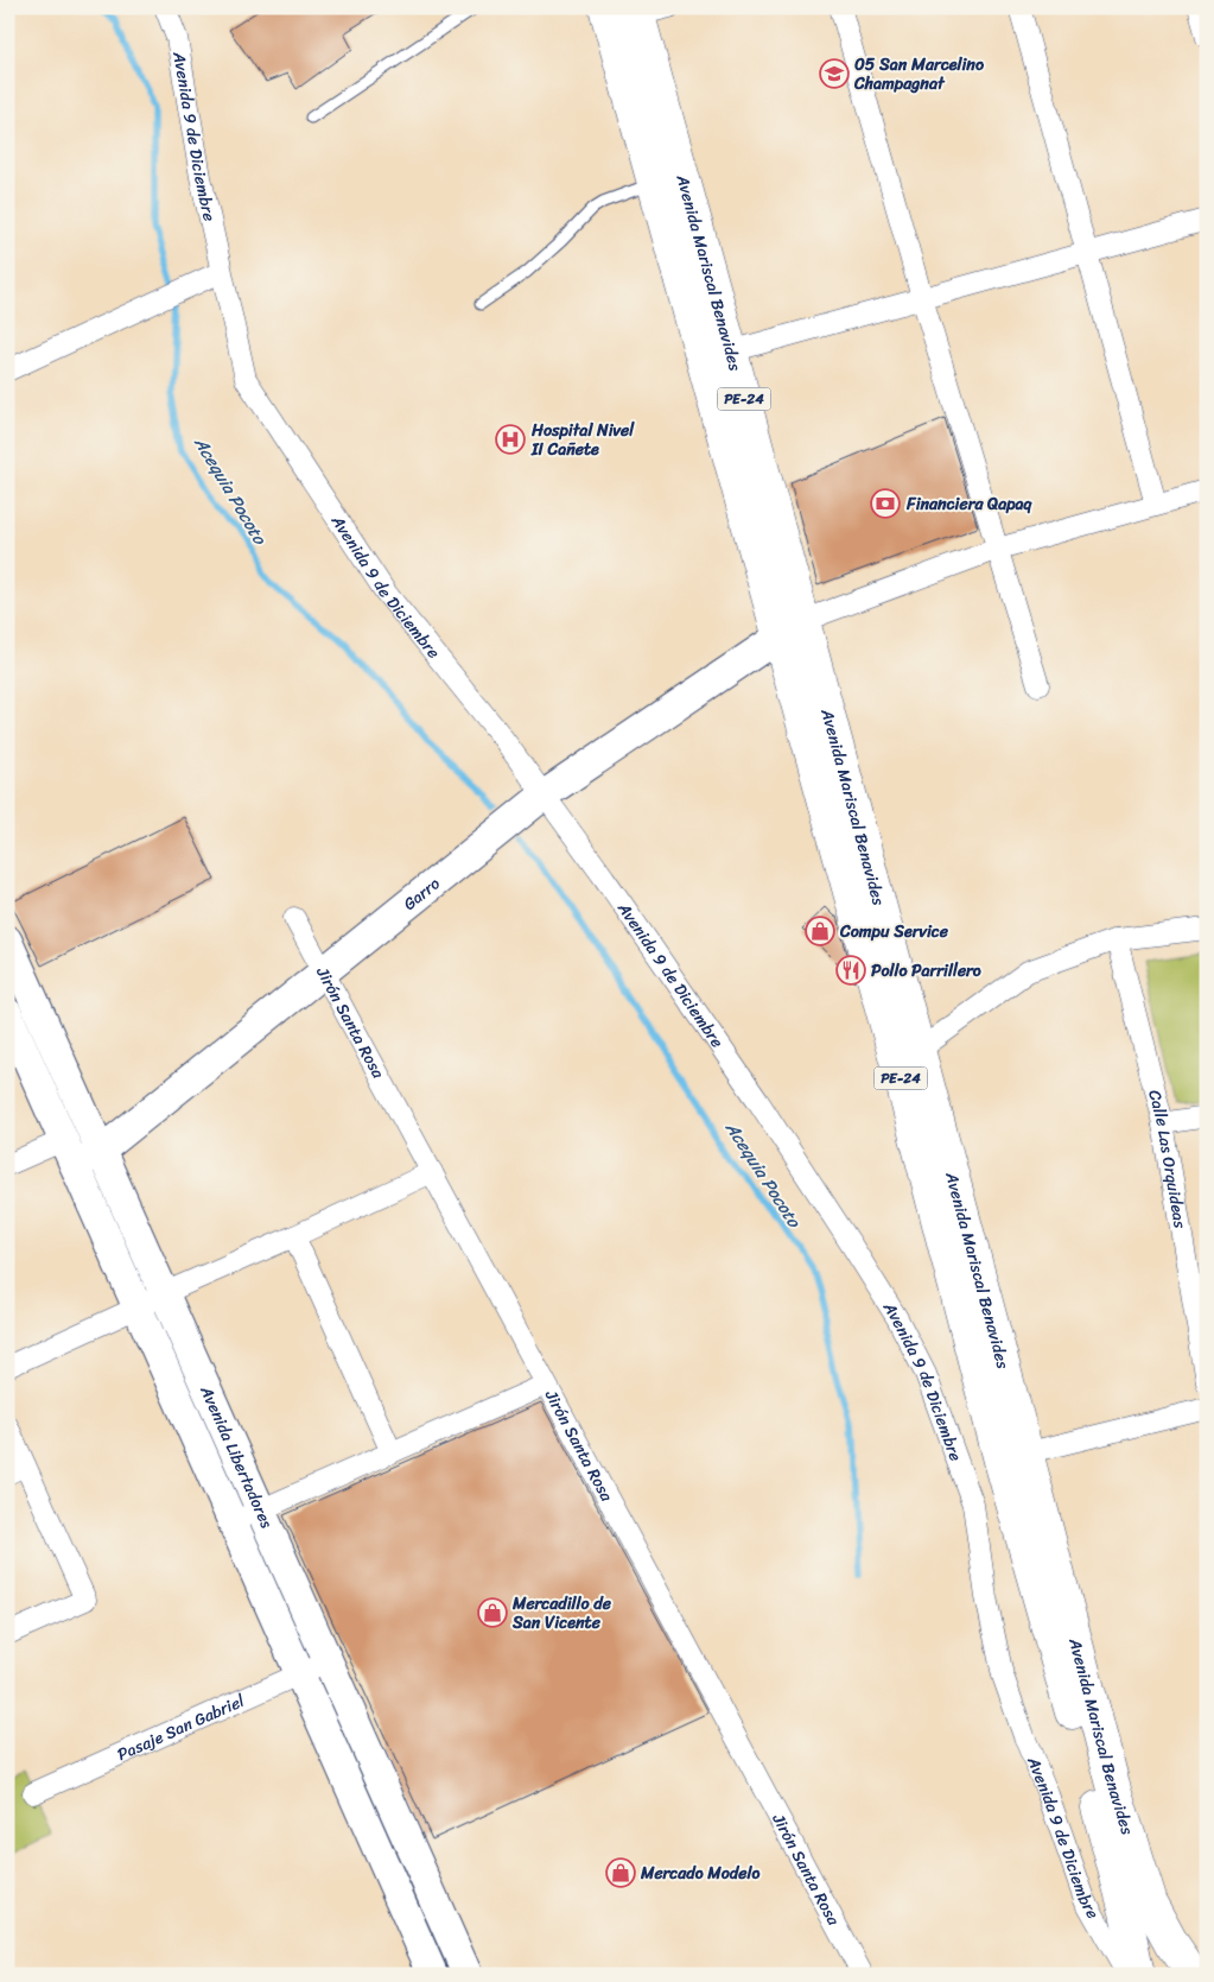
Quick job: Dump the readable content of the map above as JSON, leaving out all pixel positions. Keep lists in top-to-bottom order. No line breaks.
{"streets":{"highway":["Avenida Mariscal Benavides","PE-24"],"street":["Avenida 9 de Diciembre","Garro","Jirón Santa Rosa","Calle Las Orquideas","Avenida Libertadores","Pasaje San Gabriel"]},"crossings":[["Avenida 9 de Diciembre","Garro"],["Avenida Mariscal Benavides","Garro"],["Garro","Jirón Santa Rosa"],["Garro","Avenida Libertadores"],["Avenida Libertadores","Pasaje San Gabriel"]],"water":["Acequia Pocoto"],"places":{"school or university":["05 San Marcelino Champagnat"],"hospital":["Hospital Nivel II Cañete"],"bank":["Financiera Qapaq"],"shop":["Compu Service","Mercadillo de San Vicente","Mercado Modelo"],"restaurant":["Pollo Parrillero"]}}
